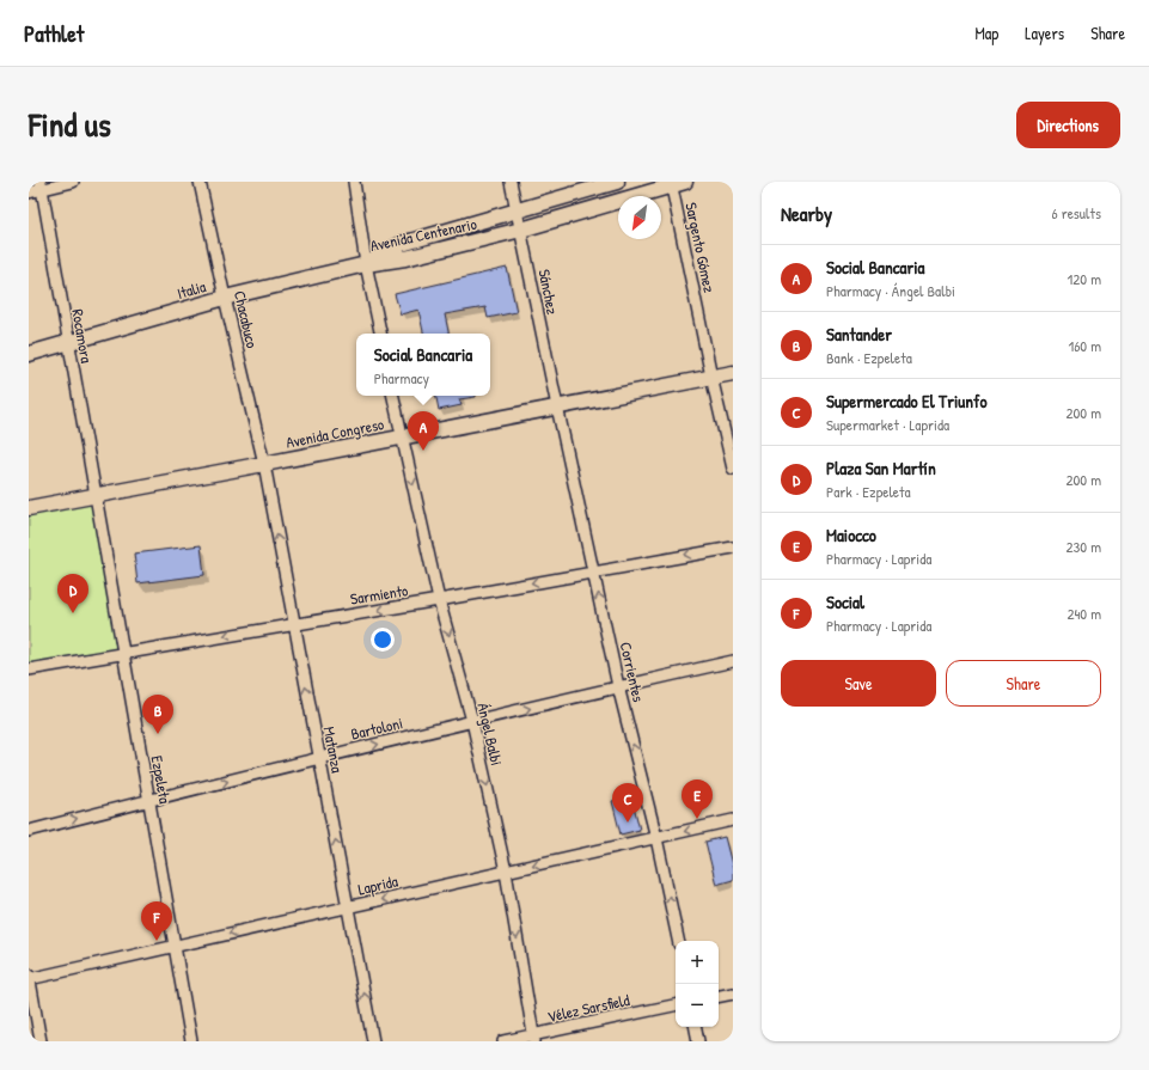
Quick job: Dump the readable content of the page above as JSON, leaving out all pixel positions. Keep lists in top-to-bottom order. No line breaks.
{"streets":{"street":["Avenida Centenario","Sargento Gómez","Italia","Sánchez","Chacabuco","Rocamora","Avenida Congreso","Sarmiento","Corrientes","Bartoloni","Ángel Balbi","Matanza","Ezpeleta","Laprida","Vélez Sarsfield"]},"crossings":[["Avenida Centenario","Sargento Gómez"],["Avenida Centenario","Italia"],["Avenida Centenario","Sánchez"],["Sargento Gómez","Avenida Congreso"],["Italia","Chacabuco"],["Italia","Rocamora"],["Sánchez","Avenida Congreso"],["Sánchez","Corrientes"],["Chacabuco","Avenida Congreso"],["Chacabuco","Matanza"],["Rocamora","Avenida Congreso"],["Rocamora","Ezpeleta"],["Avenida Congreso","Corrientes"],["Avenida Congreso","Ángel Balbi"],["Avenida Congreso","Matanza"],["Avenida Congreso","Ezpeleta"],["Sarmiento","Corrientes"],["Sarmiento","Ángel Balbi"],["Sarmiento","Matanza"],["Sarmiento","Ezpeleta"],["Corrientes","Bartoloni"],["Corrientes","Laprida"],["Bartoloni","Ángel Balbi"],["Bartoloni","Matanza"],["Bartoloni","Ezpeleta"],["Ángel Balbi","Laprida"],["Ángel Balbi","Vélez Sarsfield"],["Matanza","Laprida"],["Ezpeleta","Laprida"]],"one_way":["Sarmiento","Corrientes","Bartoloni","Ángel Balbi","Matanza","Laprida"],"north":"bottom left","page":{"header":"Pathlet","nav":["Map","Layers","Share"],"title":"Find us","buttons":["Directions",["Save","Share"]],"heading":["Nearby","6 results"],"list":[{"mark":"A","name":"Social Bancaria","note":"Pharmacy · Ángel Balbi","value":"120 m"},{"mark":"B","name":"Santander","note":"Bank · Ezpeleta","value":"160 m"},{"mark":"C","name":"Supermercado El Triunfo","note":"Supermarket · Laprida","value":"200 m"},{"mark":"D","name":"Plaza San Martín","note":"Park · Ezpeleta","value":"200 m"},{"mark":"E","name":"Maiocco","note":"Pharmacy · Laprida","value":"230 m"},{"mark":"F","name":"Social","note":"Pharmacy · Laprida","value":"240 m"}],"popup":["Social Bancaria","Pharmacy"],"pins":["A","D","B","E","C","F"],"map_buttons":["+","−"]}}
